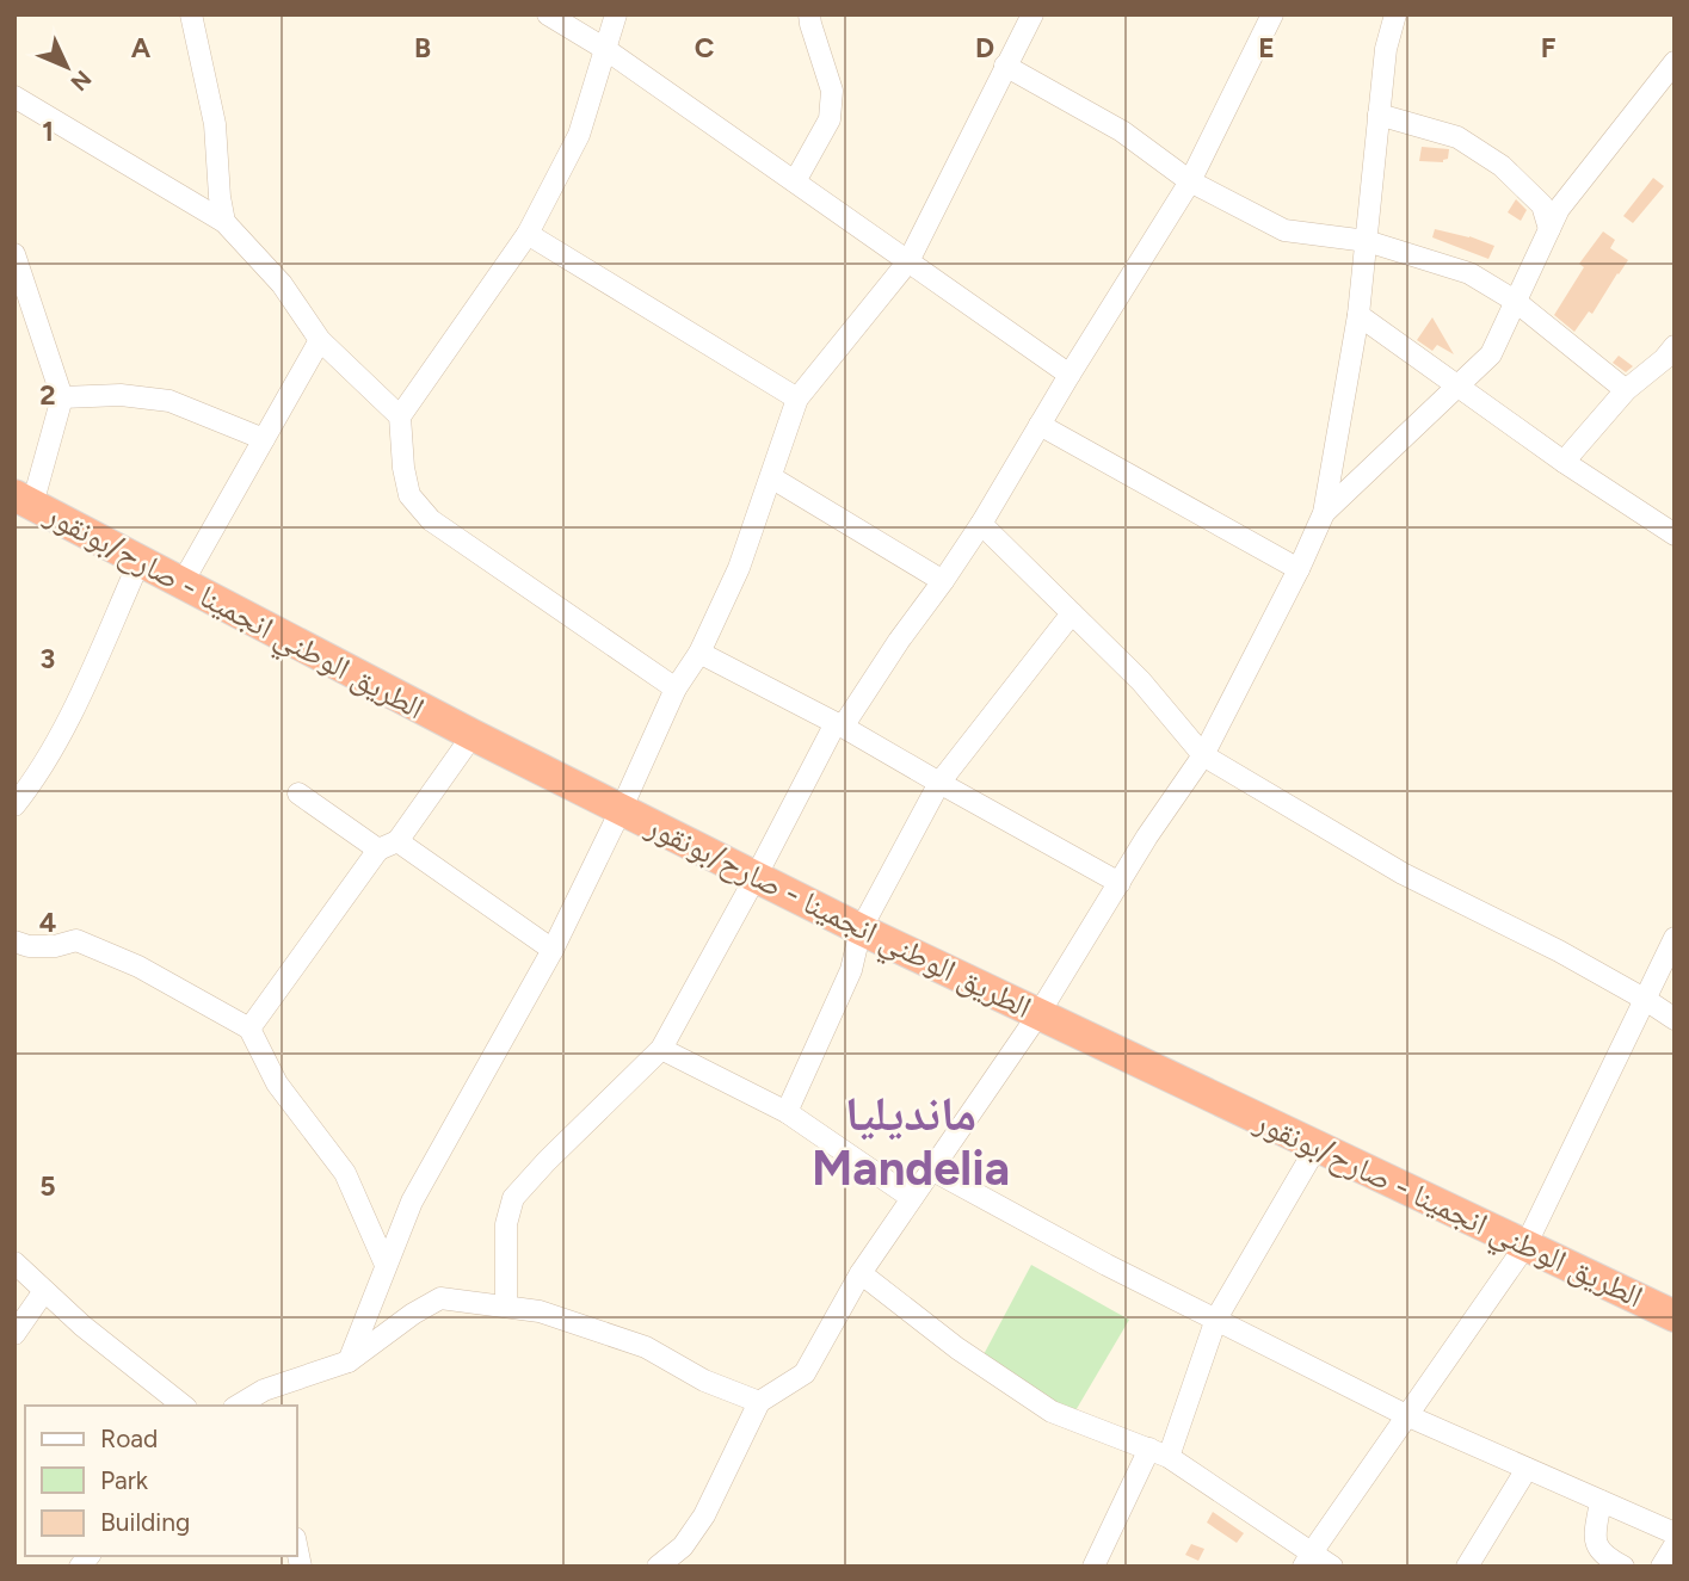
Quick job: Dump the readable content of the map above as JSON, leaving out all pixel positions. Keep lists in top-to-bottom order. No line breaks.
{"streets":{"highway":["الطريق الوطني انجمينا - صارح/بونقور"]},"districts":["مانديليا Mandelia"],"legend":["Road","Park","Building"],"north":"bottom right","grid":{"columns":["A","B","C","D","E","F"],"rows":["1","2","3","4","5"]}}
